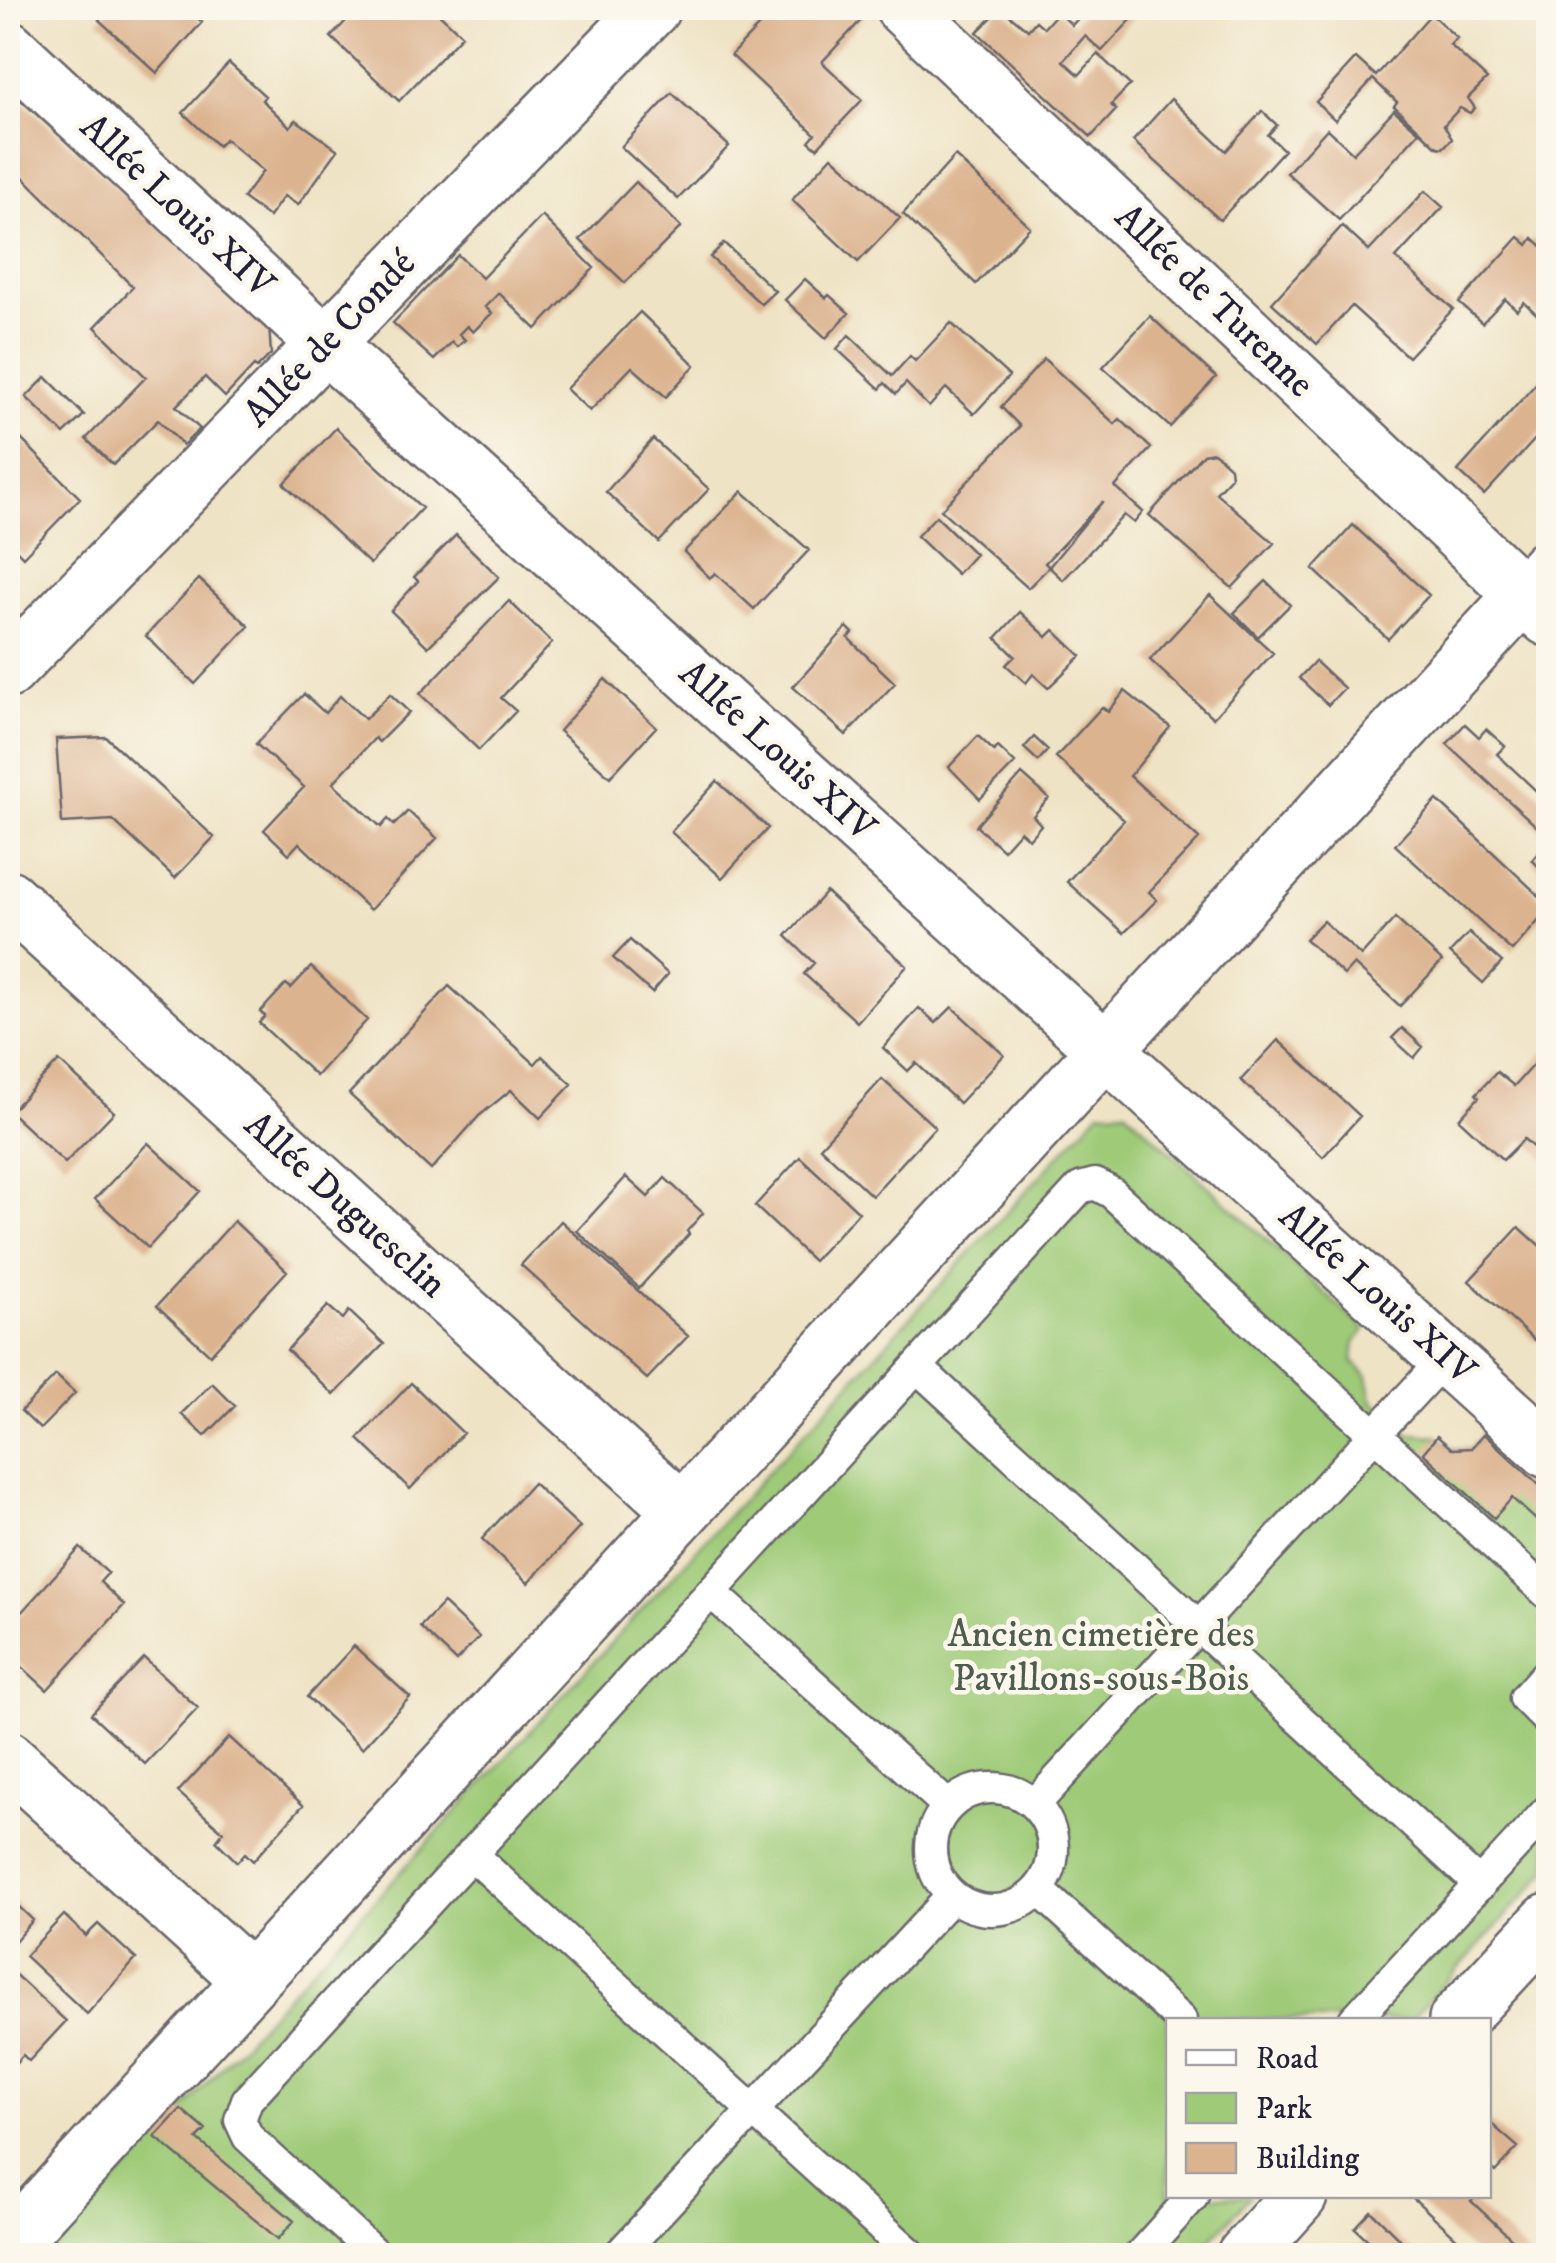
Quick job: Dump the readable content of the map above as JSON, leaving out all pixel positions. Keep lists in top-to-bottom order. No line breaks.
{"streets":{"street":["Allée Louis XIV","Allée de Turenne","Allée de Condé","Allée Duguesclin"]},"crossings":[["Allée Louis XIV","Allée de Condé"]],"parks":["Ancien cimetière des Pavillons-sous-Bois"],"legend":["Road","Park","Building"]}
